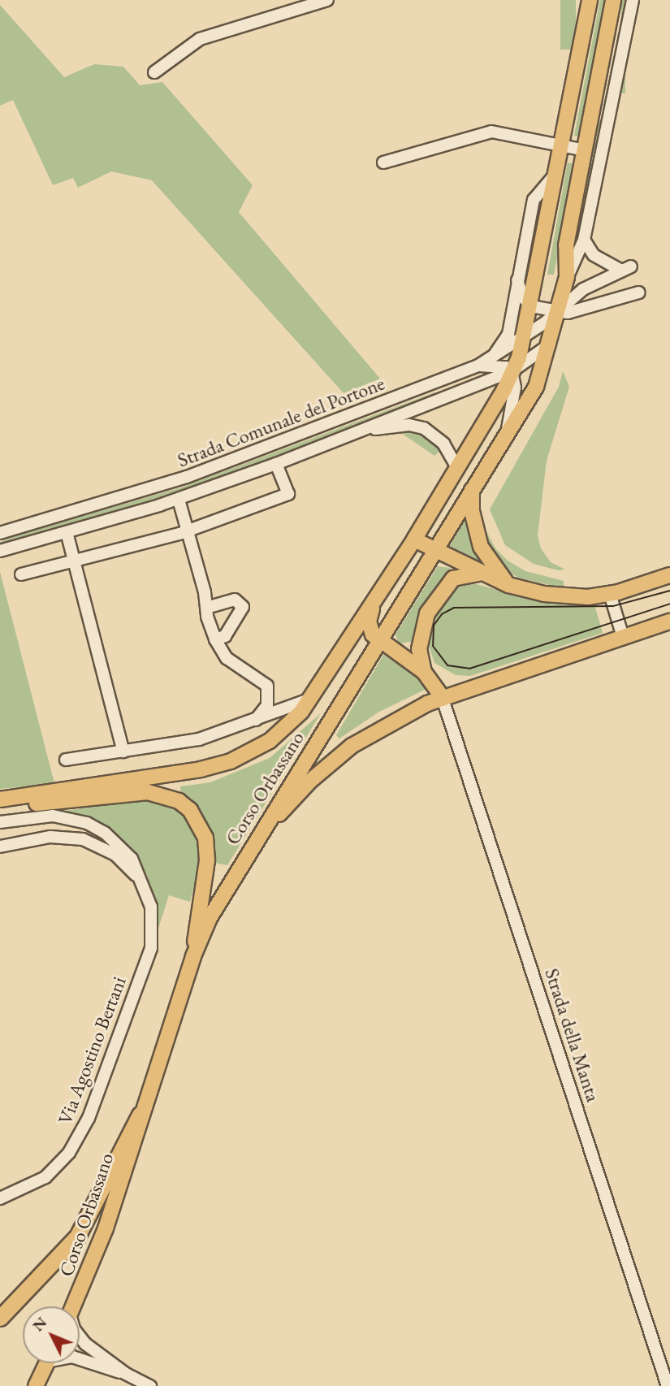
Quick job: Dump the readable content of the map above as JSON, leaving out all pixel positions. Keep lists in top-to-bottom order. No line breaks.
{"streets":{"main road":["Corso Orbassano"],"street":["Strada Comunale del Portone","Strada della Manta","Via Agostino Bertani"]},"crossings":[["Strada Comunale del Portone","Corso Orbassano"]],"north":"top left"}
